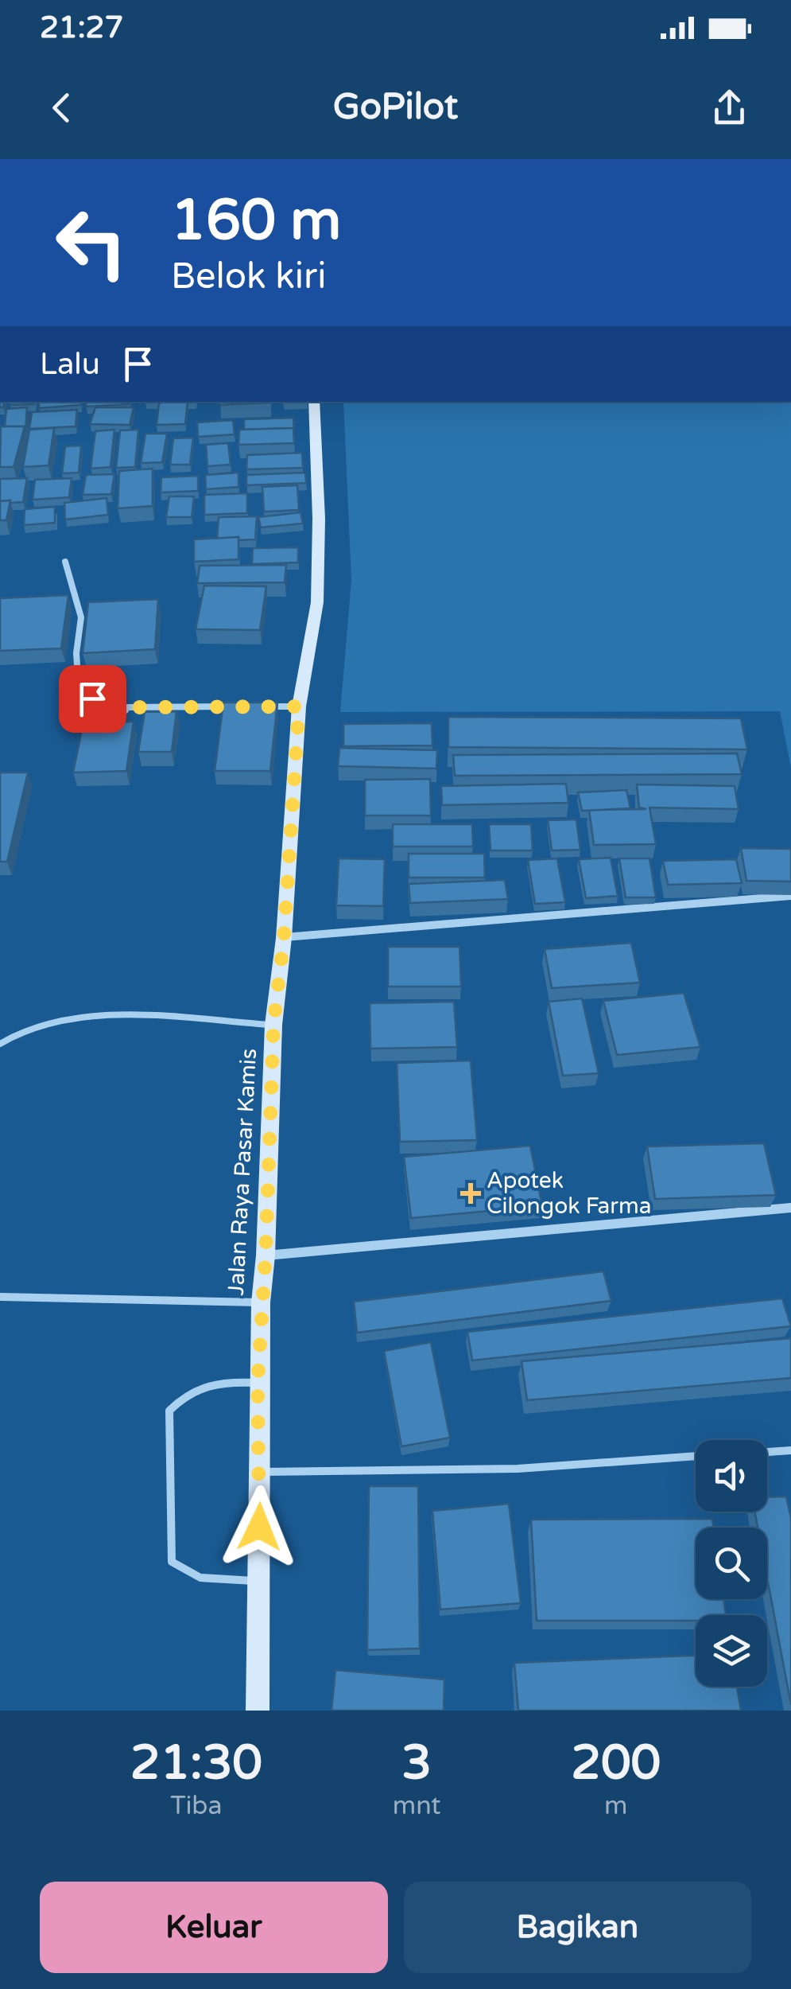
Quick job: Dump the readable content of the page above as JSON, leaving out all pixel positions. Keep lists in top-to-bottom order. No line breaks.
{"streets":{"main road":["Jalan Raya Pasar Kamis"]},"places":{"health":["Apotek Cilongok Farma"]},"page":{"status":"21:27","header":"GoPilot","turn":["160 m","Belok kiri"],"then":"Lalu","eta":["21:30","Tiba","3","mnt","200","m"],"buttons":["Keluar","Bagikan"]}}
